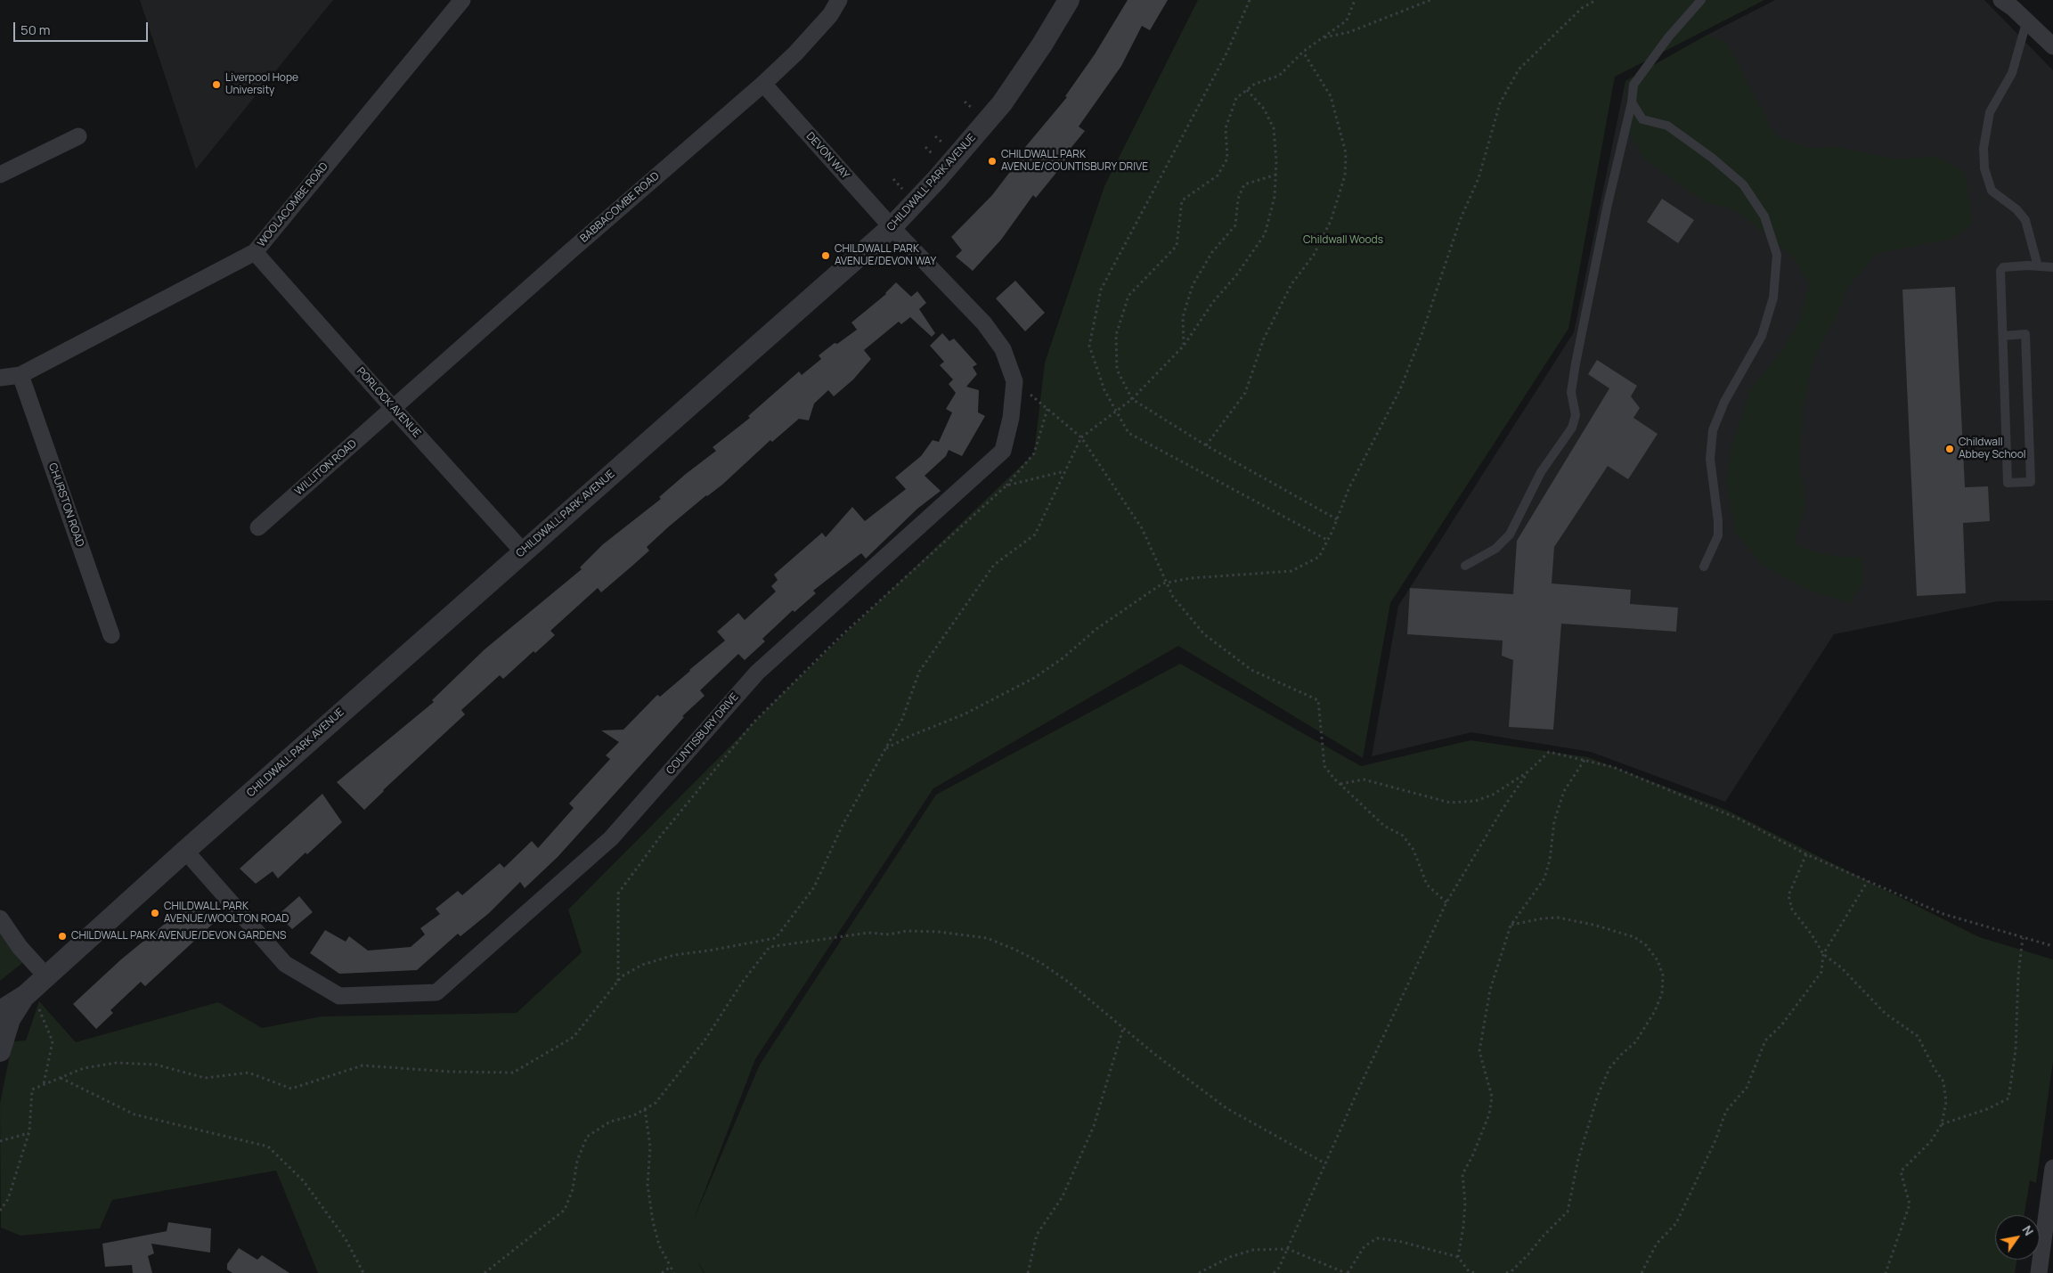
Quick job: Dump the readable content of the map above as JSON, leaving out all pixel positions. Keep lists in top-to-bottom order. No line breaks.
{"streets":{"street":["DEVON WAY","CHILDWALL PARK AVENUE","WOOLACOMBE ROAD","BABBACOMBE ROAD","PORLOCK AVENUE","WILLITON ROAD","CHURSTON ROAD","COUNTISBURY DRIVE"]},"crossings":[["DEVON WAY","CHILDWALL PARK AVENUE"],["DEVON WAY","BABBACOMBE ROAD"],["DEVON WAY","COUNTISBURY DRIVE"],["CHILDWALL PARK AVENUE","PORLOCK AVENUE"],["CHILDWALL PARK AVENUE","COUNTISBURY DRIVE"],["WOOLACOMBE ROAD","PORLOCK AVENUE"],["WOOLACOMBE ROAD","CHURSTON ROAD"],["BABBACOMBE ROAD","PORLOCK AVENUE"],["BABBACOMBE ROAD","WILLITON ROAD"],["PORLOCK AVENUE","WILLITON ROAD"]],"parks":["Childwall Woods"],"places":["Liverpool Hope University","CHILDWALL PARK AVENUE/COUNTISBURY DRIVE","CHILDWALL PARK AVENUE/DEVON WAY","Childwall Abbey School","CHILDWALL PARK AVENUE/WOOLTON ROAD","CHILDWALL PARK AVENUE/DEVON GARDENS"],"scale_bar":"50 m","north":"top right"}
